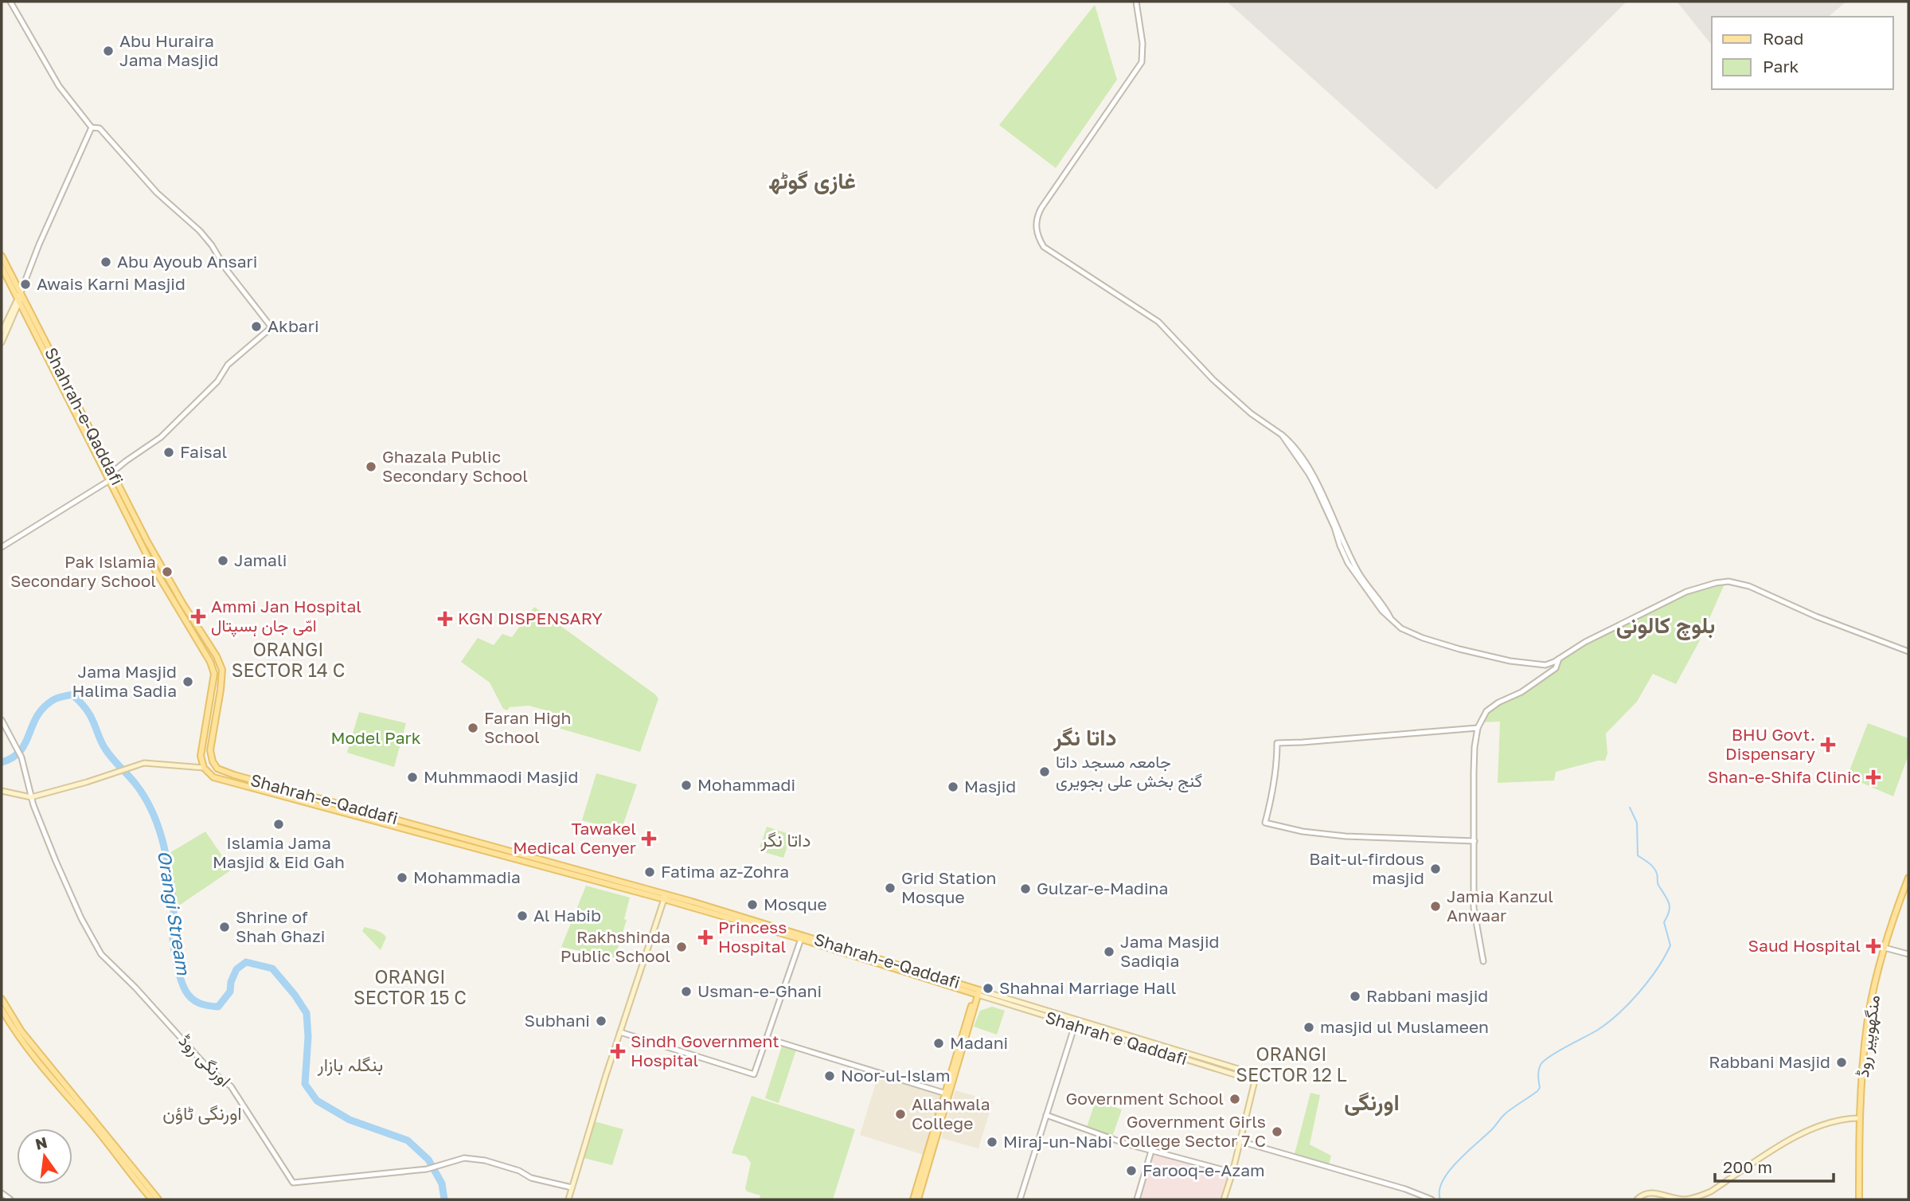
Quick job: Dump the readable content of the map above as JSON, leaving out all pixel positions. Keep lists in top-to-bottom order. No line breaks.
{"streets":{"main road":["Shahrah-e-Qaddafi","منگھوپیر روڈ","Shahrah e Qaddafi"],"street":["اورنگی روڈ"]},"crossings":[["Shahrah-e-Qaddafi","Shahrah e Qaddafi"]],"districts":["غازی گوٹھ","بلوچ کالونی","ORANGI SECTOR 14 C","داتا نگر","داتا نگر","ORANGI SECTOR 15 C","ORANGI SECTOR 12 L","بنگلہ بازار","اورنگی","اورنگی ٹاؤن"],"water":["Orangi Stream"],"parks":["Model Park"],"places":{"other":["Abu Huraira Jama Masjid","Abu Ayoub Ansari","Awais Karni Masjid","Akbari","Faisal","Ghazala Public Secondary School","Jamali","Pak Islamia Secondary School","Jama Masjid Halima Sadia","Faran High School","جامعہ مسجد داتا گنج بخش علی ہجویری","Muhmmaodi Masjid","Mohammadi","Masjid","Islamia Jama Masjid & Eid Gah","Bait-ul-firdous masjid","Fatima az-Zohra","Mohammadia","Grid Station Mosque","Gulzar-e-Madina","Mosque","Jamia Kanzul Anwaar","Al Habib","Shrine of Shah Ghazi","Rakhshinda Public School","Jama Masjid Sadiqia","Shahnai Marriage Hall","Usman-e-Ghani","Rabbani masjid","Subhani","masjid ul Muslameen","Madani","Rabbani Masjid","Noor-ul-Islam","Government School","Allahwala College","Government Girls College Sector 7 C","Miraj-un-Nabi","Farooq-e-Azam"],"health":["Ammi Jan Hospital امّی جان ہسپتال","KGN DISPENSARY","BHU Govt. Dispensary","Shan-e-Shifa Clinic","Tawakel Medical Cenyer","Princess Hospital","Saud Hospital","Sindh Government Hospital"]},"legend":["Road","Park"],"scale_bar":"200 m","north":"top"}
